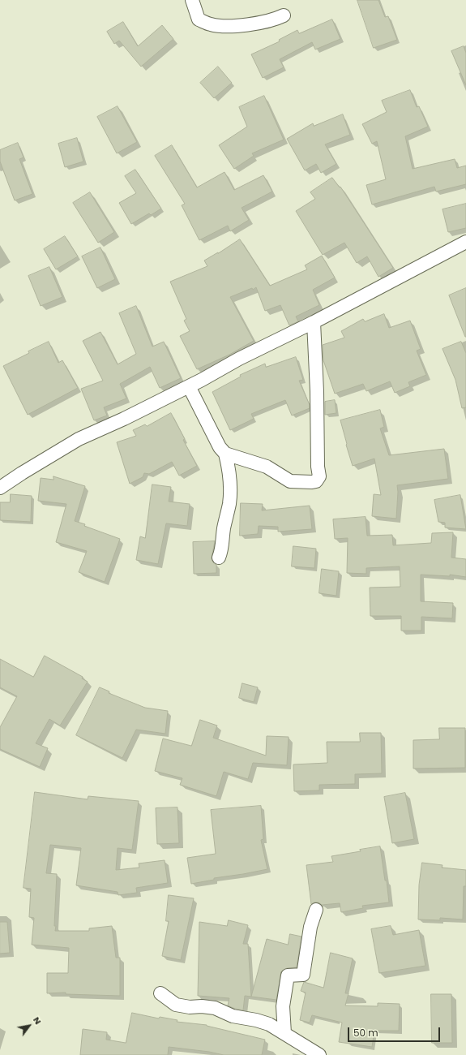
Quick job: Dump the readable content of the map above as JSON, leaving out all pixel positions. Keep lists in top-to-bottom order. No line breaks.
{"scale_bar":"50 m","north":"top right"}
